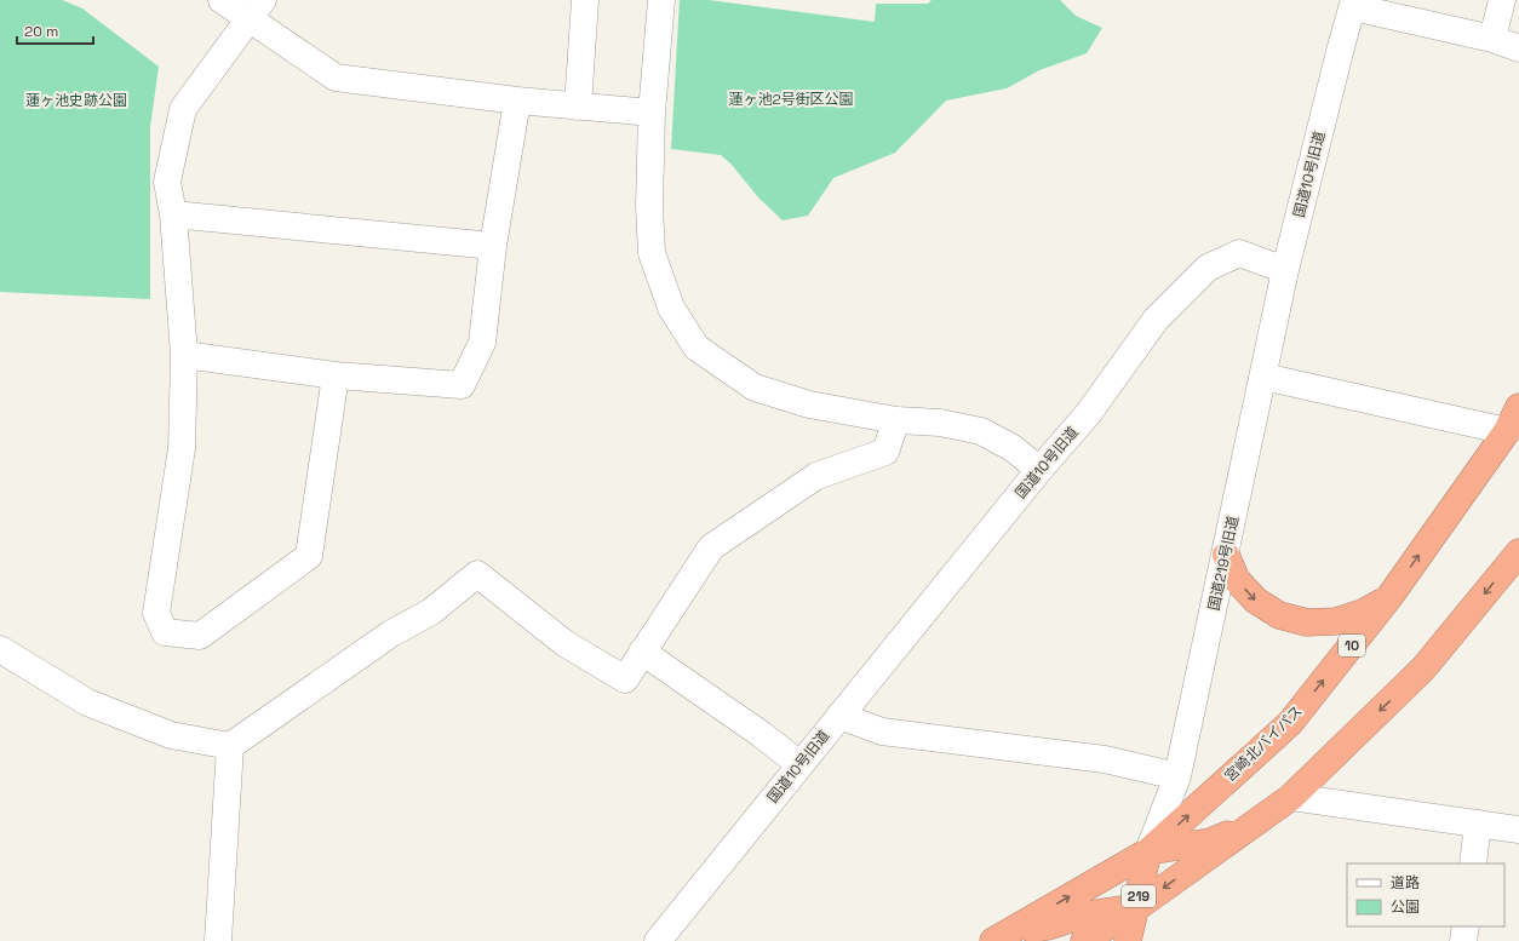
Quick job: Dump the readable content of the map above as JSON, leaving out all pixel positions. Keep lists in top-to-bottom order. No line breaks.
{"streets":{"highway":["10","宮崎北バイパス","219"],"street":["国道10号旧道","国道219号旧道"]},"crossings":[["国道10号旧道","国道219号旧道"],["国道219号旧道","宮崎北バイパス"],["国道219号旧道","219"],["宮崎北バイパス","219"]],"parks":["蓮ヶ池2号街区公園","蓮ヶ池史跡公園"],"legend":["道路","公園"],"scale_bar":"20 m"}
